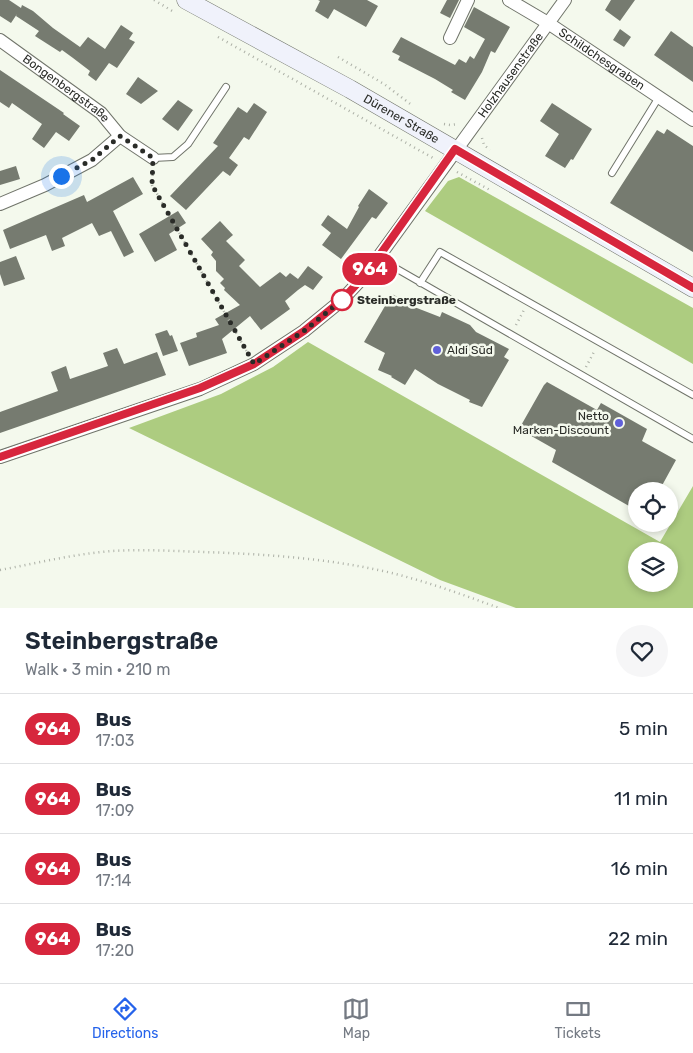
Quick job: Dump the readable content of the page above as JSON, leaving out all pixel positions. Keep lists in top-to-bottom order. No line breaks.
{"streets":{"main road":["Dürener Straße"],"street":["Schildchesgraben","Holzhausenstraße","Bongenbergstraße"]},"crossings":[["Schildchesgraben","Holzhausenstraße"],["Holzhausenstraße","Dürener Straße"]],"places":["Steinbergstraße","Aldi Süd","Netto Marken-Discount"],"lines":["bus line 964"],"page":{"on_map":"964","heading":["Steinbergstraße","Walk · 3 min · 210 m"],"list":[{"mark":"964","name":"Bus","note":"17:03","value":"5 min"},{"mark":"964","name":"Bus","note":"17:09","value":"11 min"},{"mark":"964","name":"Bus","note":"17:14","value":"16 min"},{"mark":"964","name":"Bus","note":"17:20","value":"22 min"}],"tabs":["Directions","Map","Tickets"]}}
